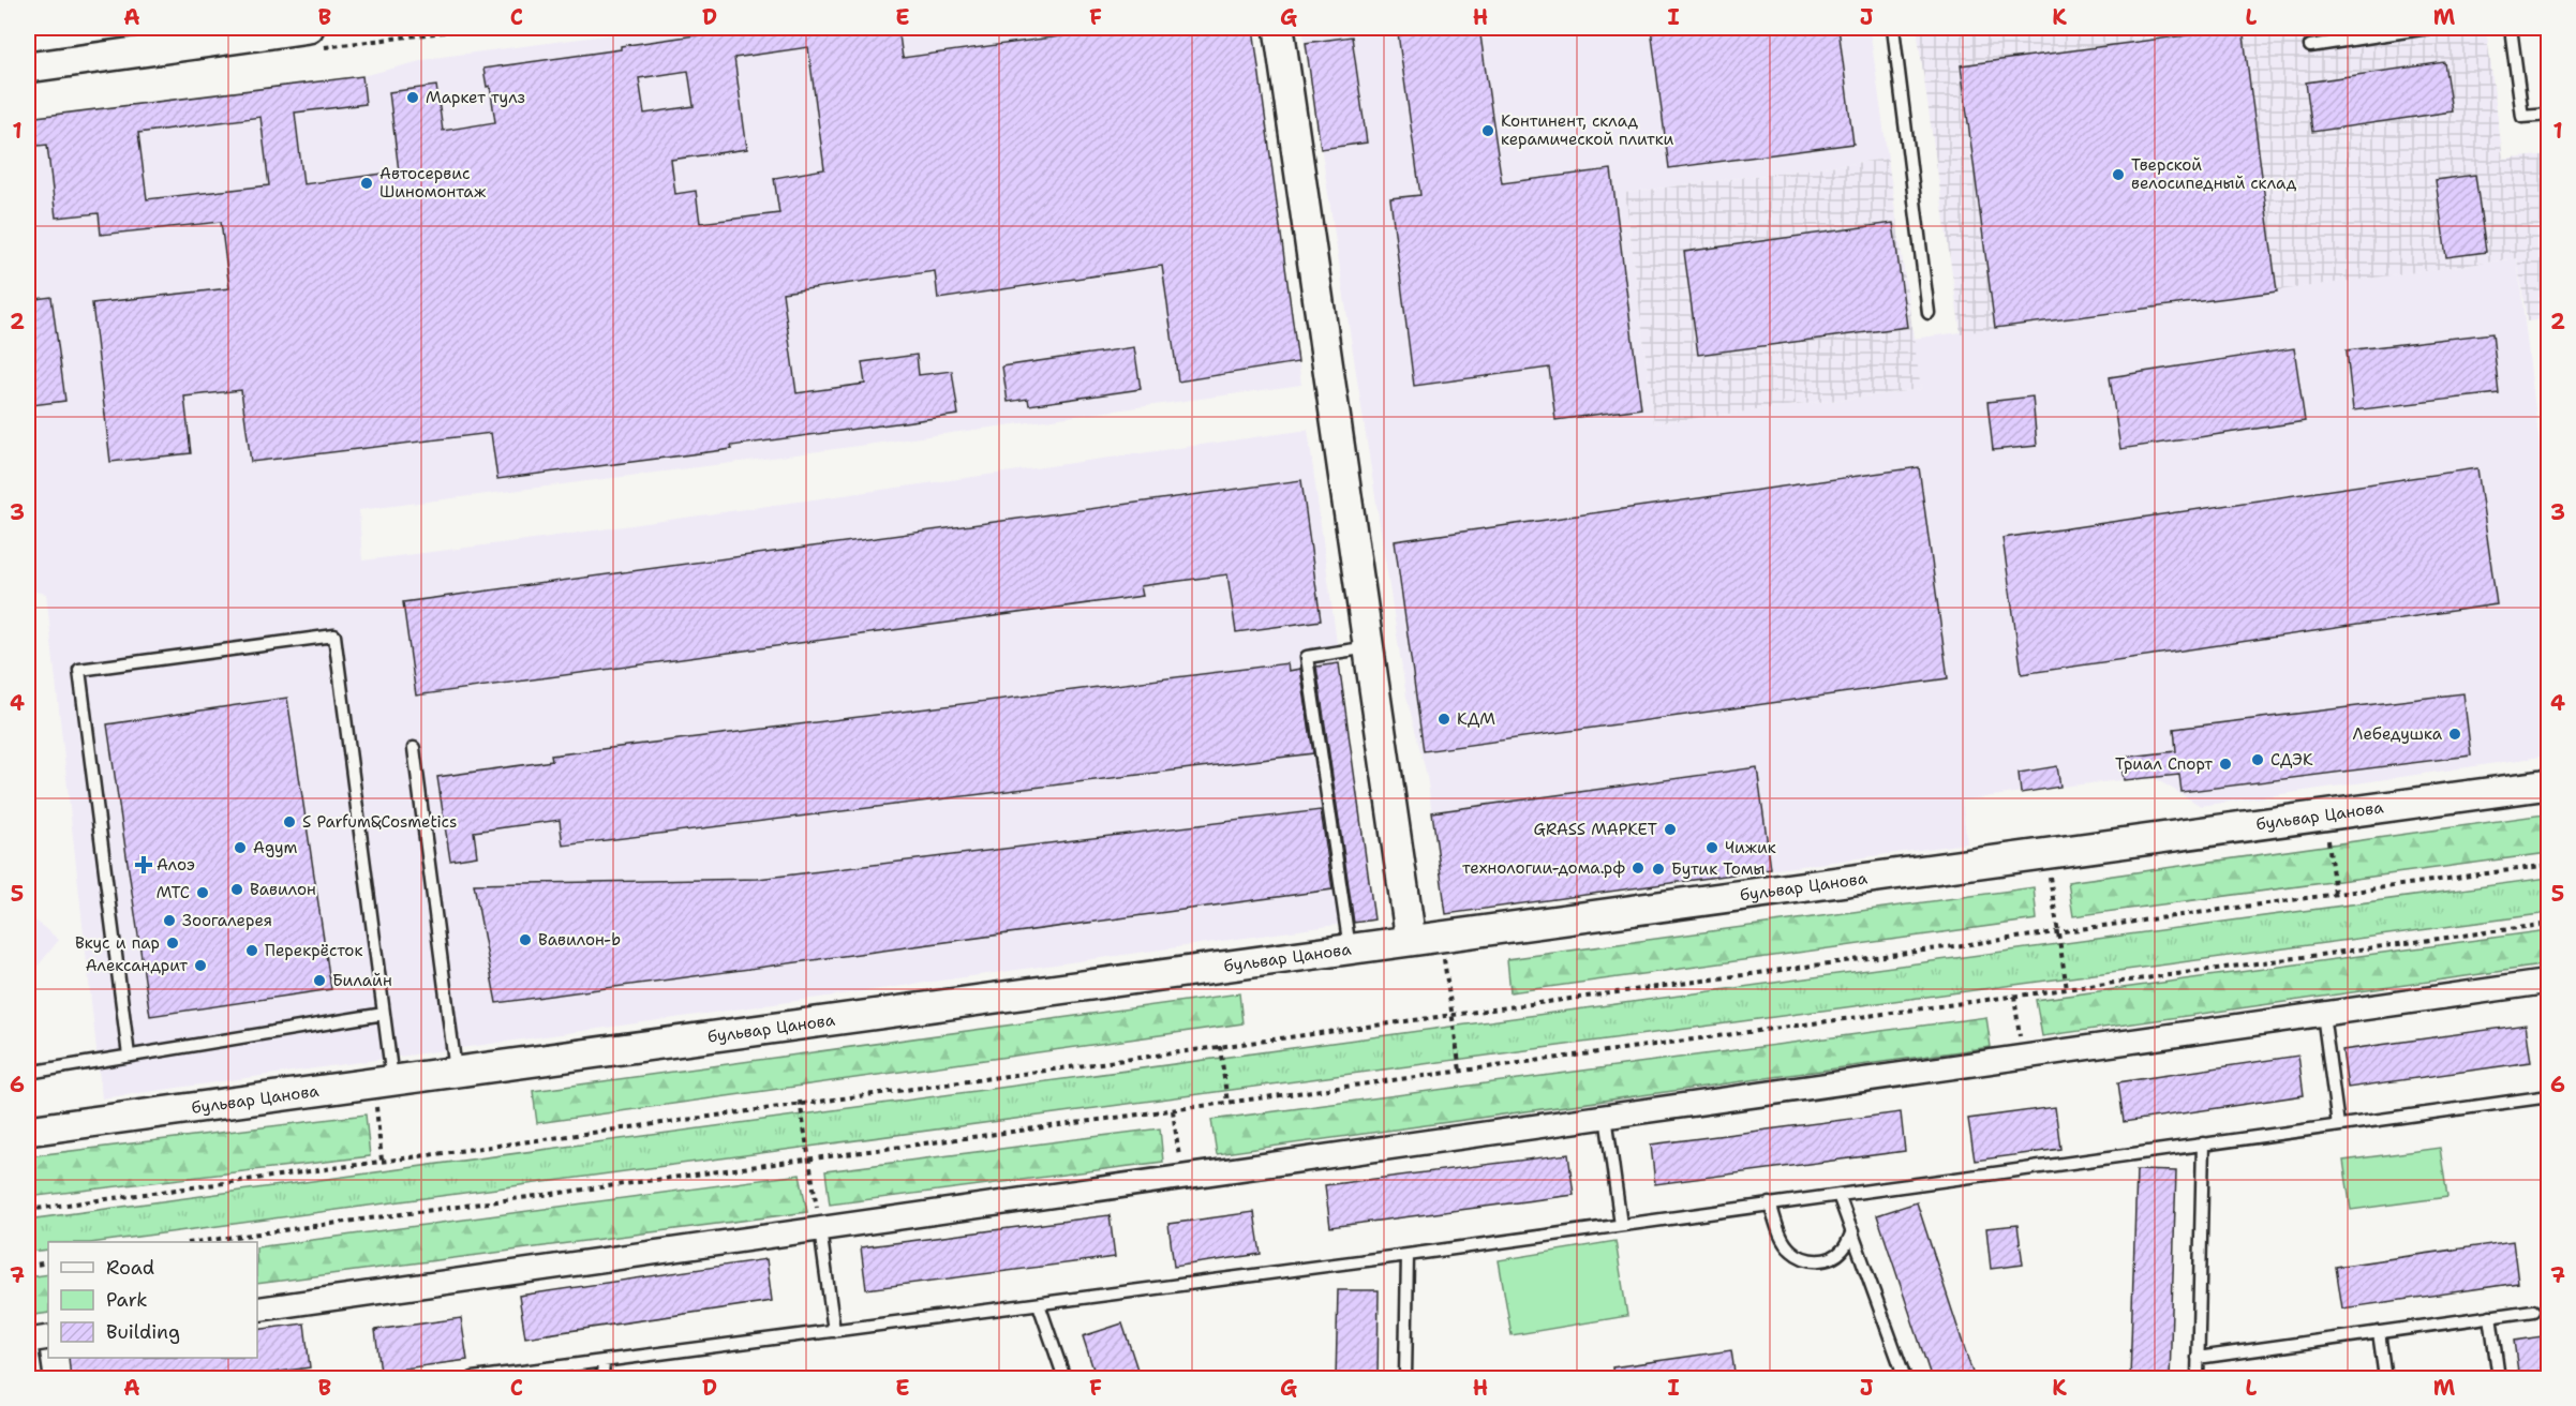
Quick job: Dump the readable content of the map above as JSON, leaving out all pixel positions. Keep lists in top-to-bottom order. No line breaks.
{"streets":{"street":["бульвар Цанова"]},"places":{"other":["Маркет тулз","Континент, склад керамической плитки","Тверской велосипедный склад","Автосервис Шиномонтаж","КДМ","Лебедушка","СДЭК","Триал Спорт","S Parfum&Cosmetics","GRASS МАРКЕТ","Agym","Чижик","технологии-дома.рф","Бутик Томы","Вавилон","МТС","Зоогалерея","Вавилон-b","Вкус и пар","Перекрёсток","Александрит","Билайн"],"health":["Алоэ"]},"legend":["Road","Park","Building"],"grid":{"columns":["A","B","C","D","E","F","G","H","I","J","K","L","M"],"rows":["1","2","3","4","5","6","7"]}}
